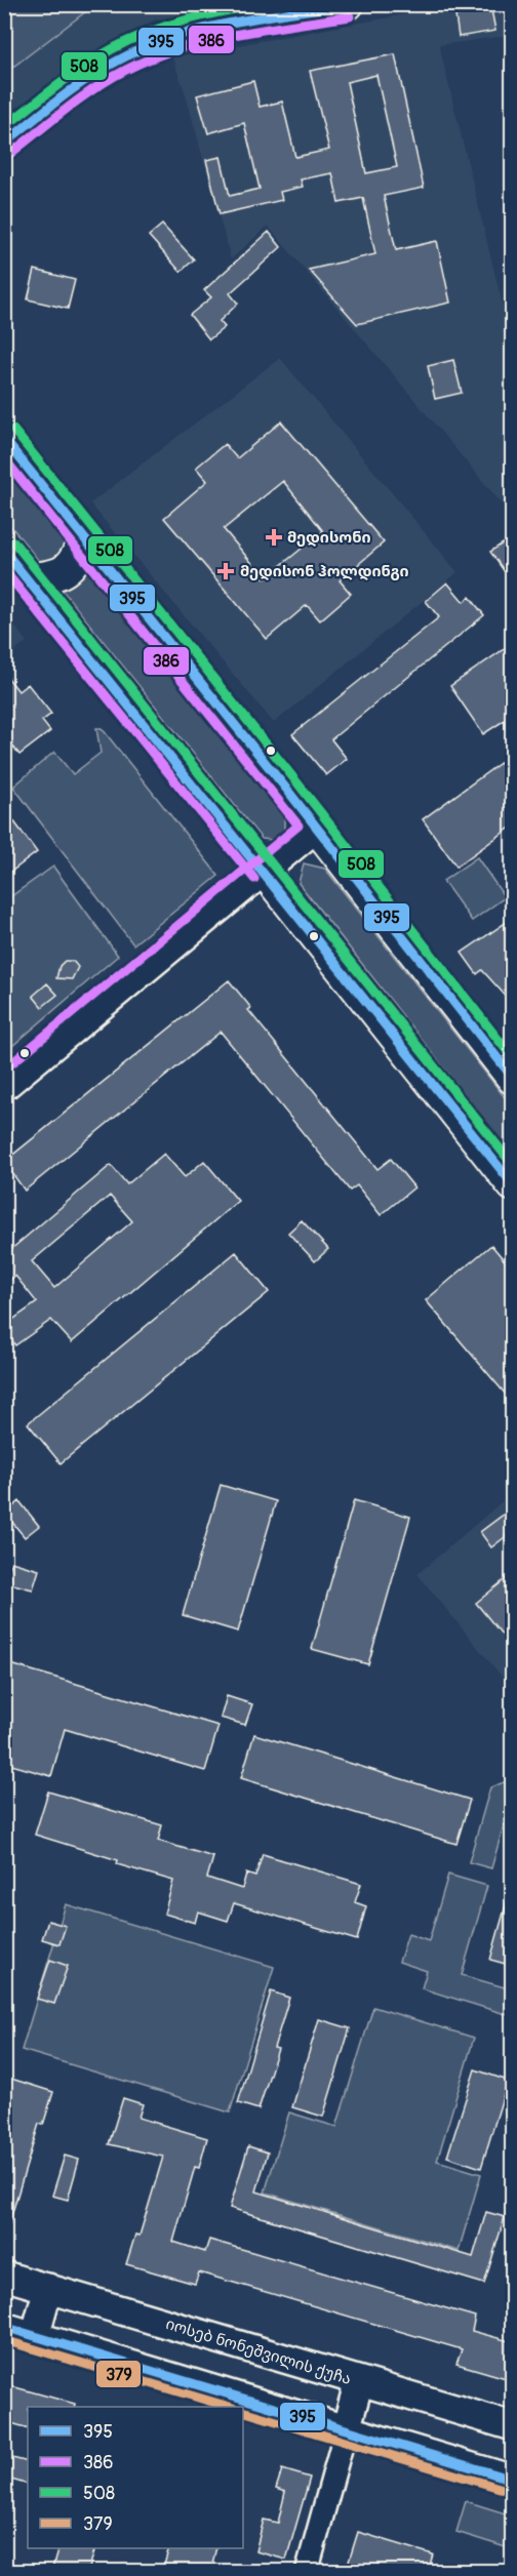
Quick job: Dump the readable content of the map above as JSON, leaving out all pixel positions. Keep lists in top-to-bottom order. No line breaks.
{"streets":{"street":["იოსებ ნონეშვილის ქუჩა"]},"places":{"health":["მედისონი","მედისონ ჰოლდინგი"]},"lines":["transit line 395","transit line 508","transit line 386","transit line 379"],"legend":["395","386","508","379"]}
